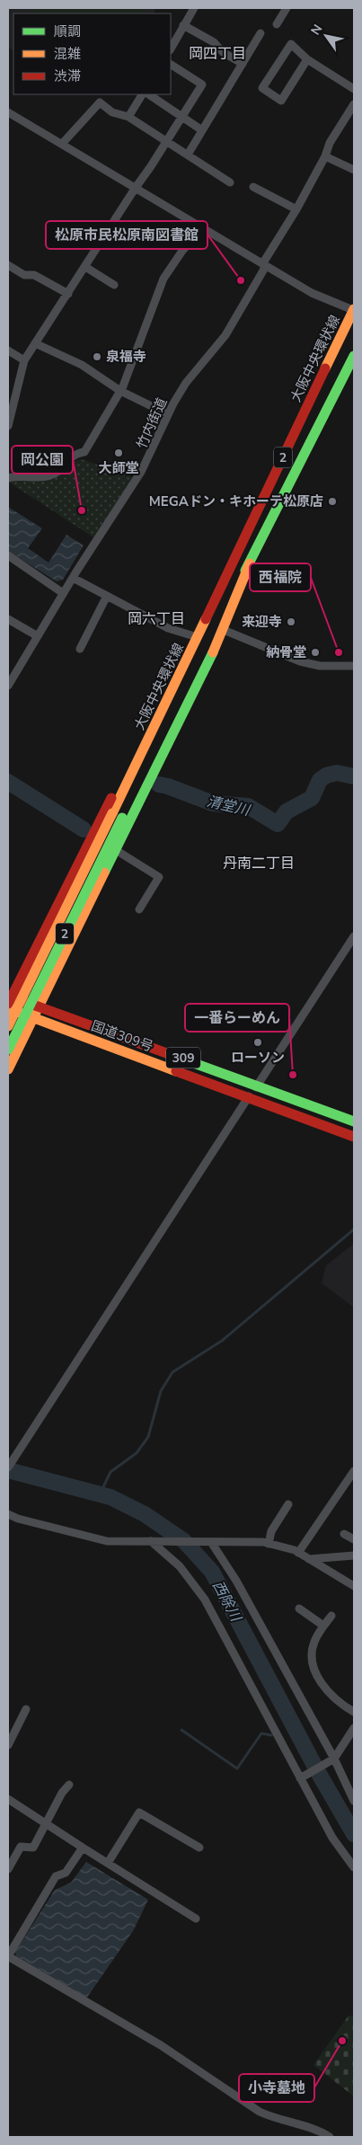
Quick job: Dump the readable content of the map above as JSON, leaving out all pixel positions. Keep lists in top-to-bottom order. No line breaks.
{"streets":{"main road":["大阪中央環状線","2","国道309号","309"],"street":["竹内街道"]},"districts":["岡四丁目","岡六丁目","丹南二丁目"],"water":["清堂川","西除川"],"places":["松原市民松原南図書館","泉福寺","大師堂","MEGAドン・キホーテ松原店","岡公園","来迎寺","納骨堂","西福院","ローソン","一番らーめん","小寺墓地"],"legend":["順調","混雑","渋滞"],"north":"top left"}
